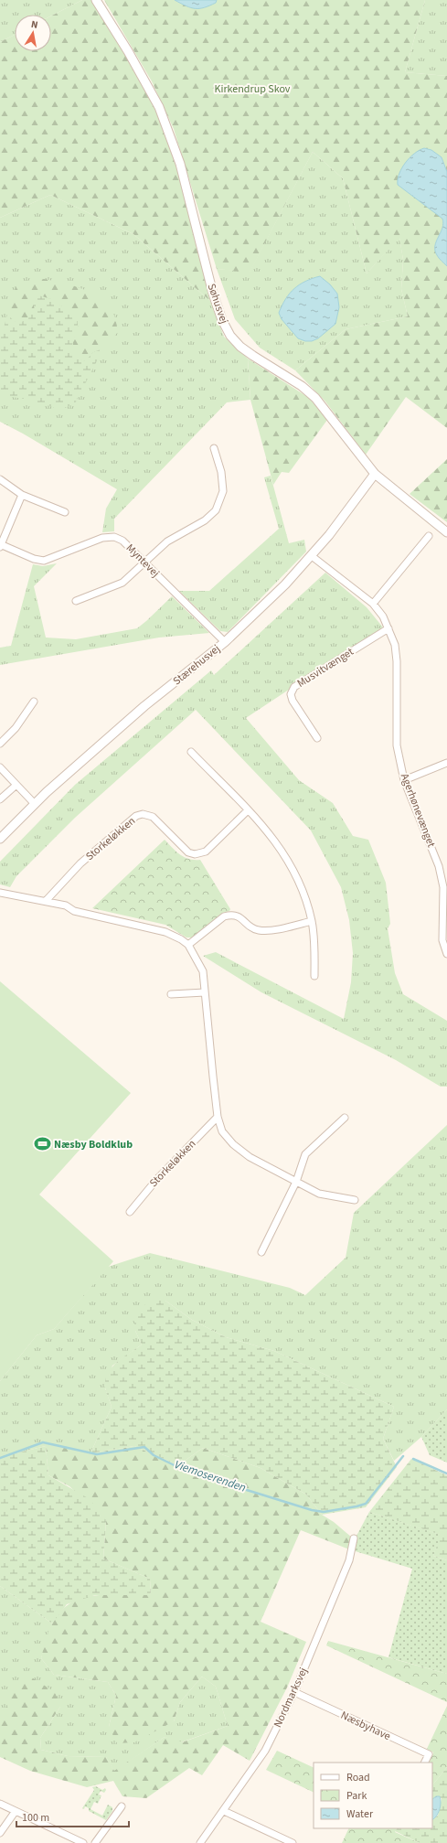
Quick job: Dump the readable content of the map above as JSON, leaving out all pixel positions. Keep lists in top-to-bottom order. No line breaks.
{"streets":{"street":["Søhusvej","Myntevej","Stærehusvej","Musvitvænget","Agerhønevænget","Storkeløkken","Nordmarksvej","Næsbyhave"]},"crossings":[["Søhusvej","Stærehusvej"],["Myntevej","Stærehusvej"],["Stærehusvej","Agerhønevænget"],["Musvitvænget","Agerhønevænget"],["Nordmarksvej","Næsbyhave"]],"water":["Viemoserenden"],"parks":["Kirkendrup Skov"],"places":{"sports":["Næsby Boldklub"]},"legend":["Road","Park","Water"],"scale_bar":"100 m","north":"top"}
